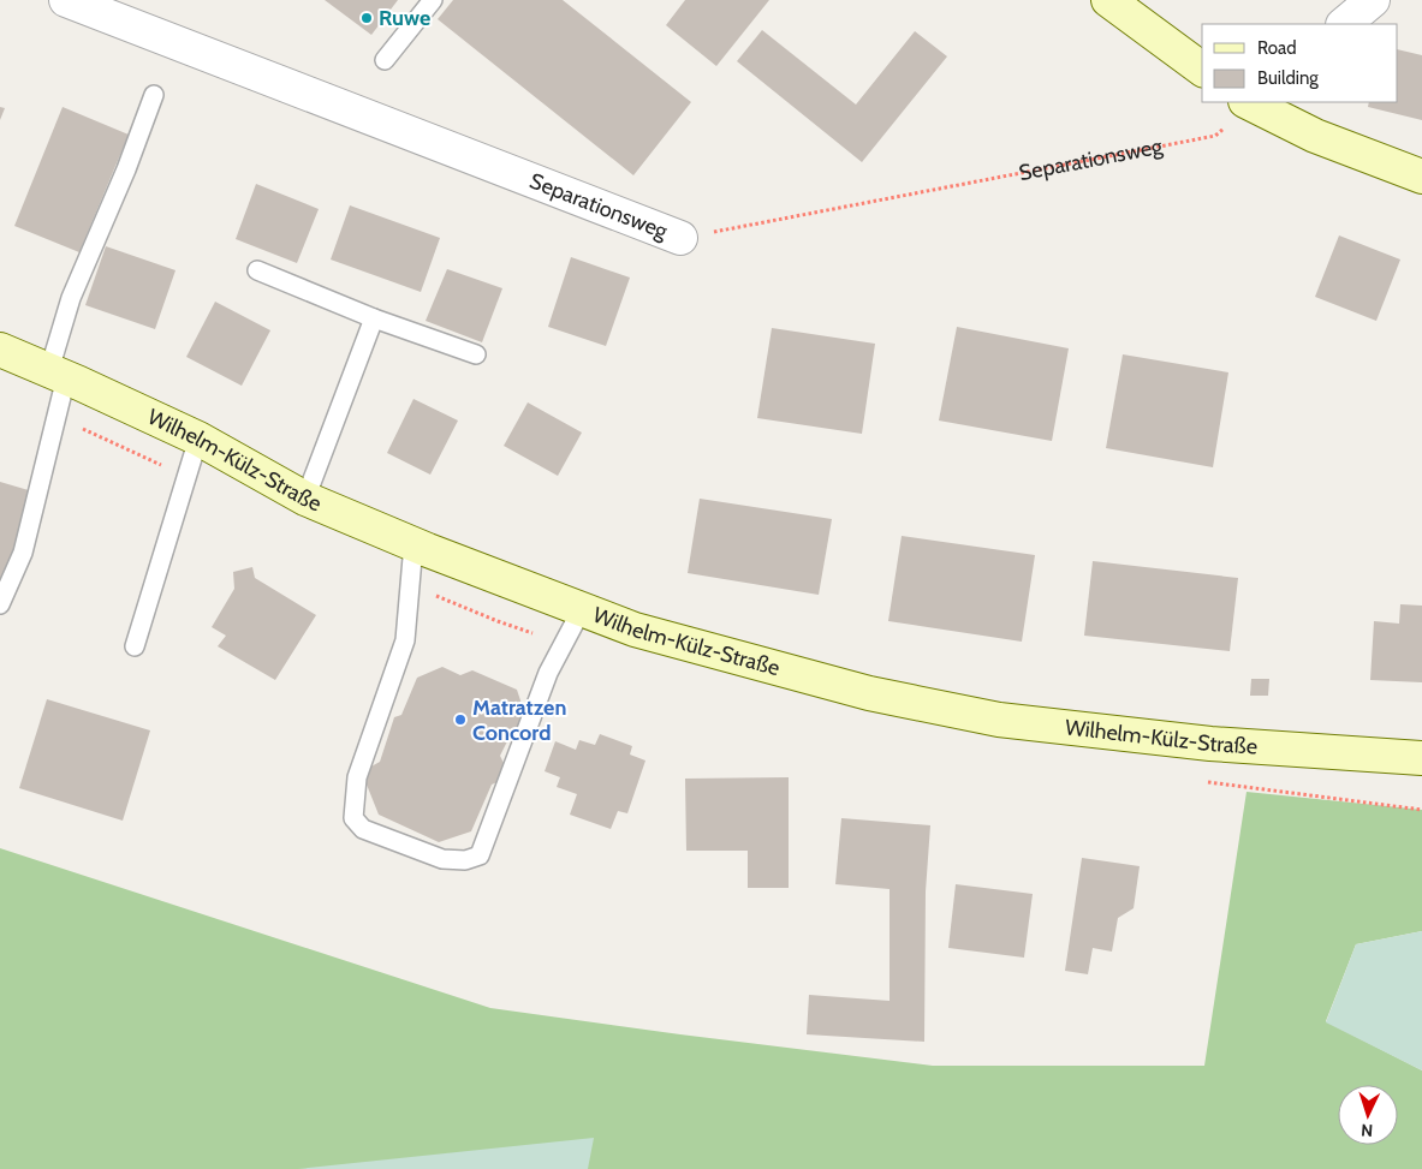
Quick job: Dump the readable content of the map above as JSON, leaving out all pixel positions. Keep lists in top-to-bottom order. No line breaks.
{"streets":{"street":["Separationsweg","Wilhelm-Külz-Straße"]},"places":["Ruwe","Matratzen Concord"],"legend":["Road","Building"],"north":"bottom"}
